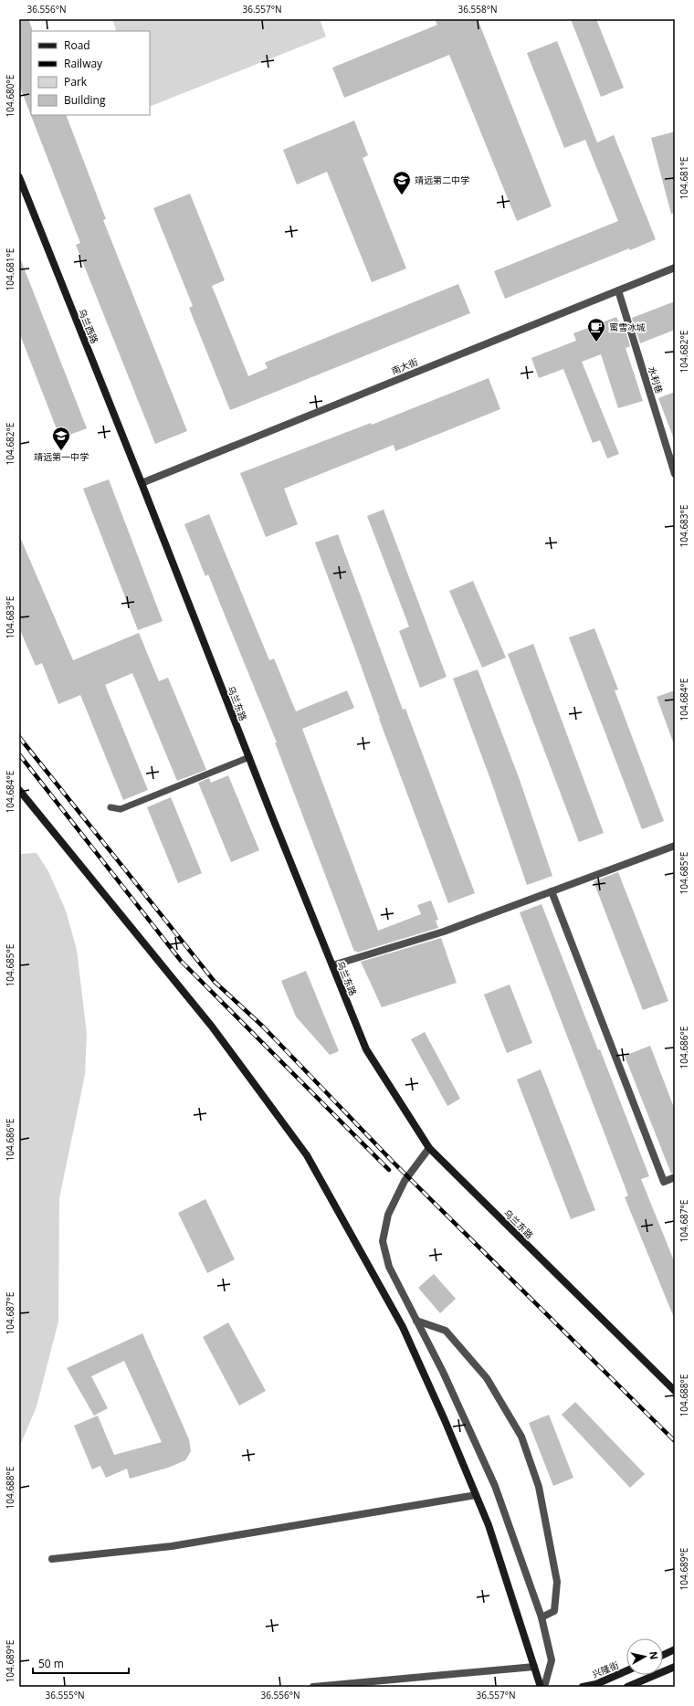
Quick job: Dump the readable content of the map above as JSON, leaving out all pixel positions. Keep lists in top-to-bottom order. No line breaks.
{"streets":{"main road":["乌兰西路","乌兰东路","兴隆街"],"street":["南大街","水利巷"]},"crossings":[["乌兰西路","南大街"],["乌兰西路","乌兰东路"],["南大街","水利巷"],["南大街","乌兰东路"]],"places":{"school or university":["靖远第二中学","靖远第一中学"],"cafe":["蜜雪冰城"]},"legend":["Road","Railway","Park","Building"],"scale_bar":"50 m","north":"right","coordinates":["36.556°N","36.557°N","36.558°N","104.680°E","104.681°E","104.682°E","104.683°E","104.684°E","104.685°E","104.686°E","104.687°E","104.688°E","104.689°E","36.555°N"]}
